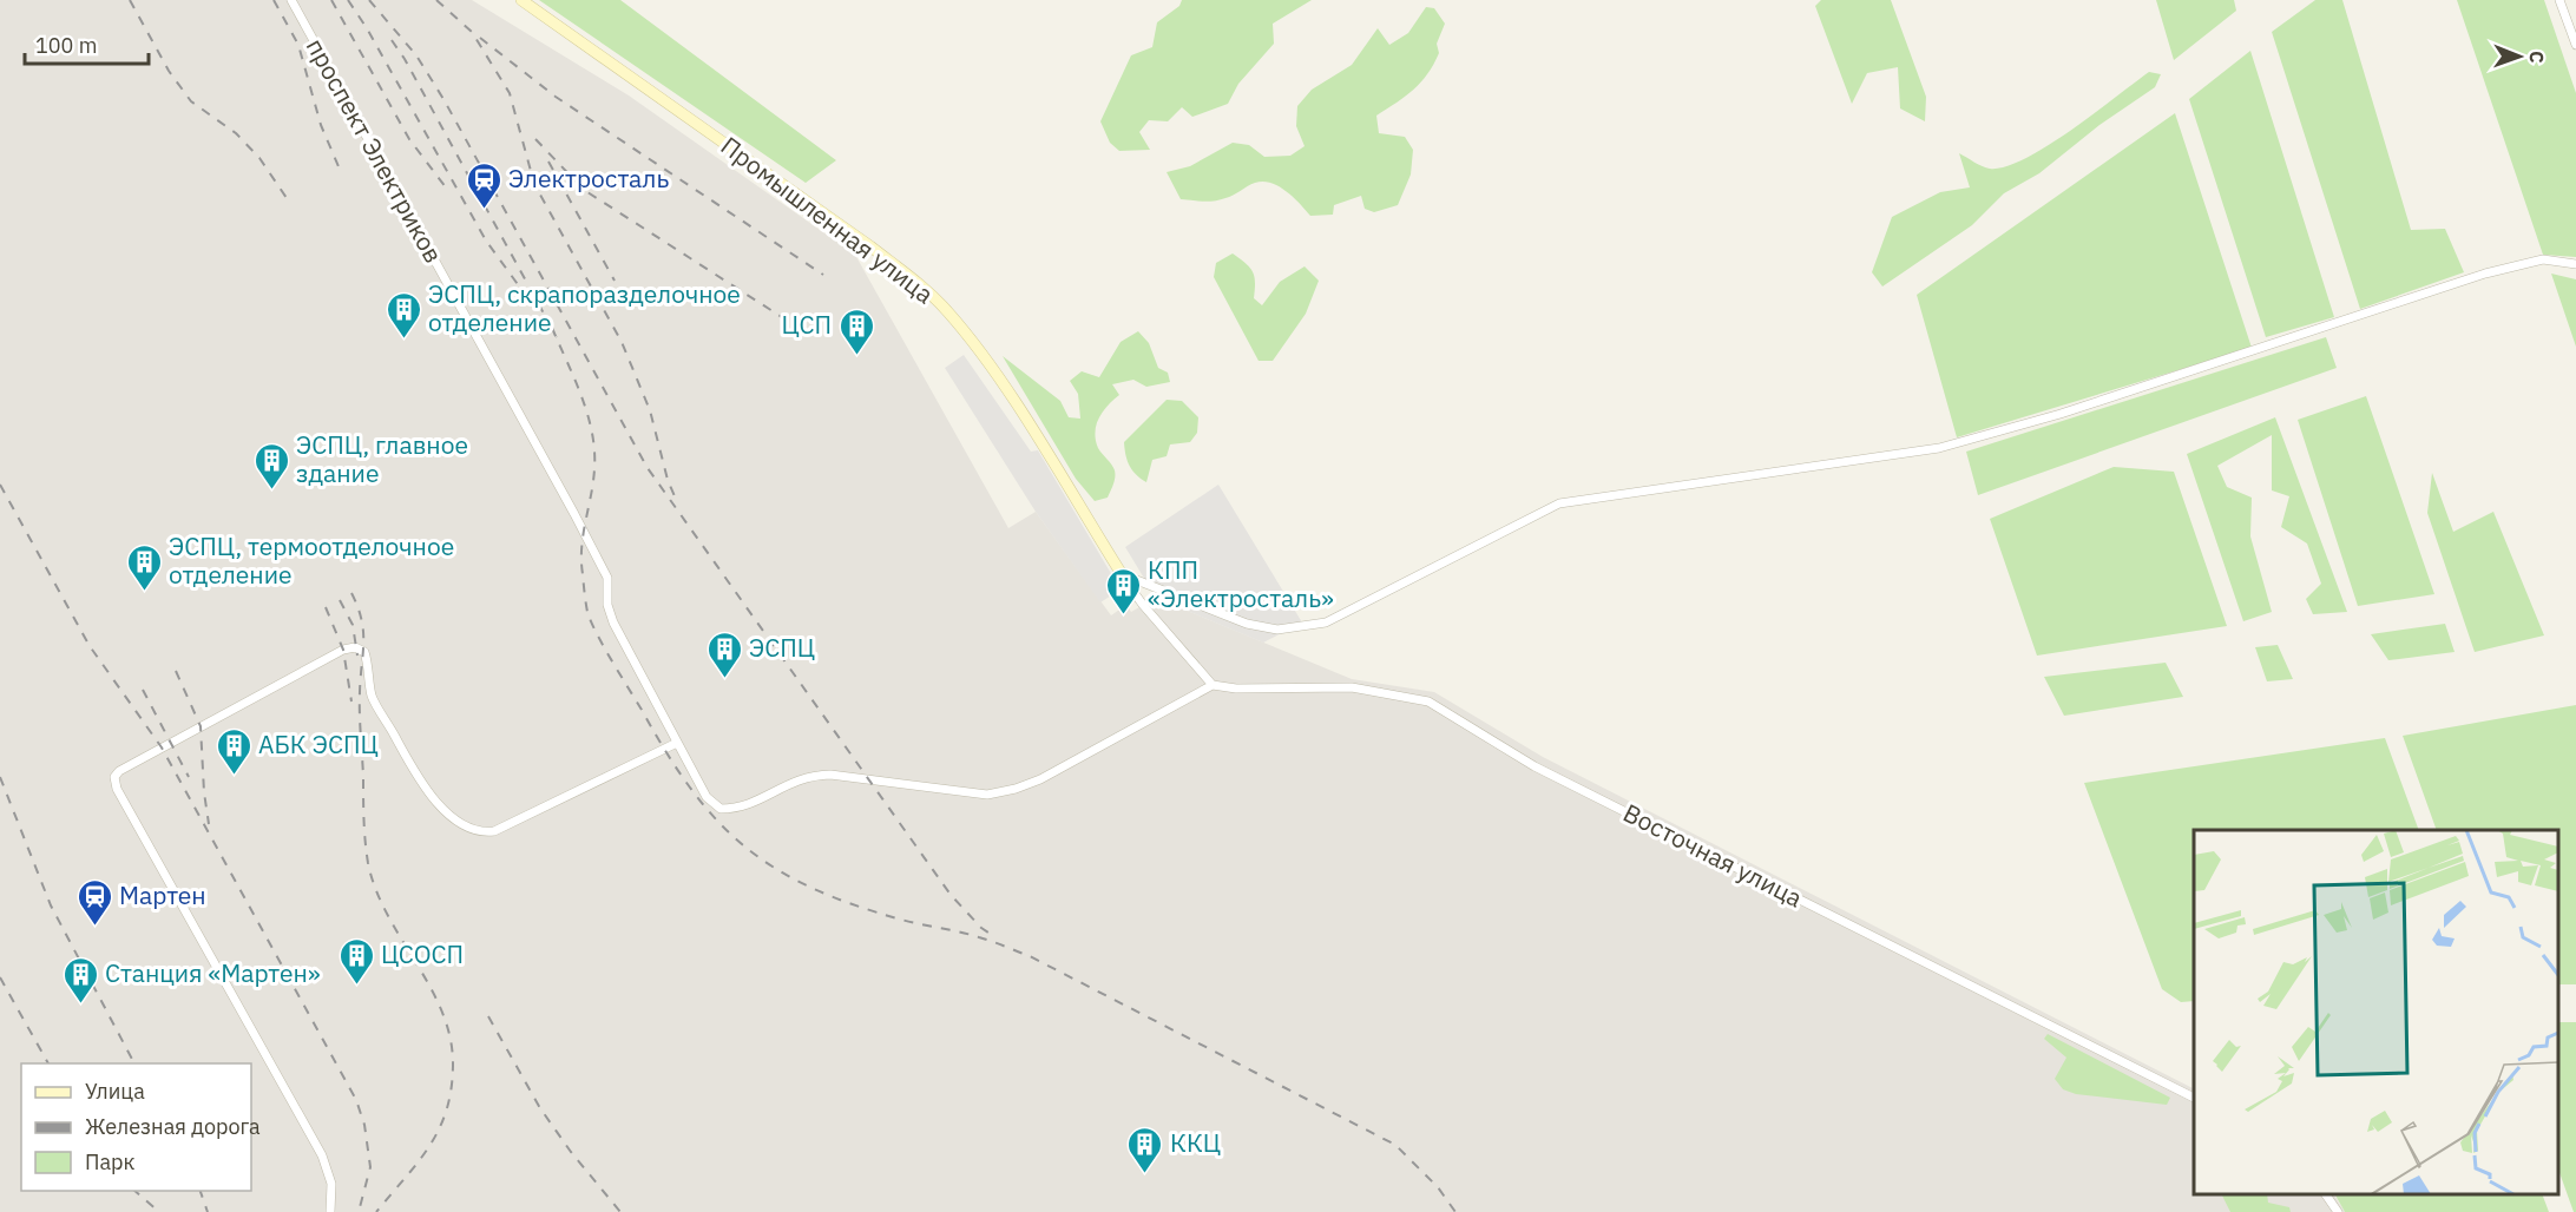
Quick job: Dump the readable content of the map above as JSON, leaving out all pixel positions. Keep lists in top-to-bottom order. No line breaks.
{"streets":{"street":["проспект Электриков","Промышленная улица","Восточная улица"]},"crossings":[["проспект Электриков","Промышленная улица"],["проспект Электриков","Восточная улица"],["Промышленная улица","Восточная улица"]],"places":{"station":["Электросталь","Мартен"],"building":["ЭСПЦ, скрапоразделочное отделение","ЦСП","ЭСПЦ, главное здание","ЭСПЦ, термоотделочное отделение","КПП «Электросталь»","ЭСПЦ","АБК ЭСПЦ","ЦСОСП","Станция «Мартен»","ККЦ"]},"legend":["Улица","Железная дорога","Парк"],"scale_bar":"100 m","north":"right"}
